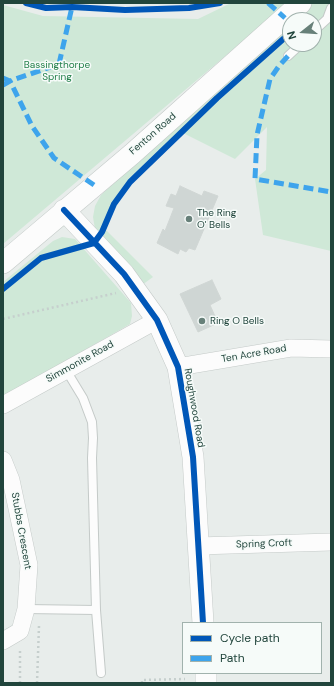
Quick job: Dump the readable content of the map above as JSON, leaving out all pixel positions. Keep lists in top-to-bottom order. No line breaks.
{"streets":{"street":["Fenton Road","Ten Acre Road","Simmonite Road","Roughwood Road","Stubbs Crescent","Spring Croft"]},"crossings":[["Fenton Road","Roughwood Road"],["Ten Acre Road","Roughwood Road"],["Simmonite Road","Roughwood Road"],["Roughwood Road","Spring Croft"]],"parks":["Bassingthorpe Spring"],"places":["The Ring O' Bells","Ring O Bells"],"legend":["Cycle path","Path"],"north":"left"}
